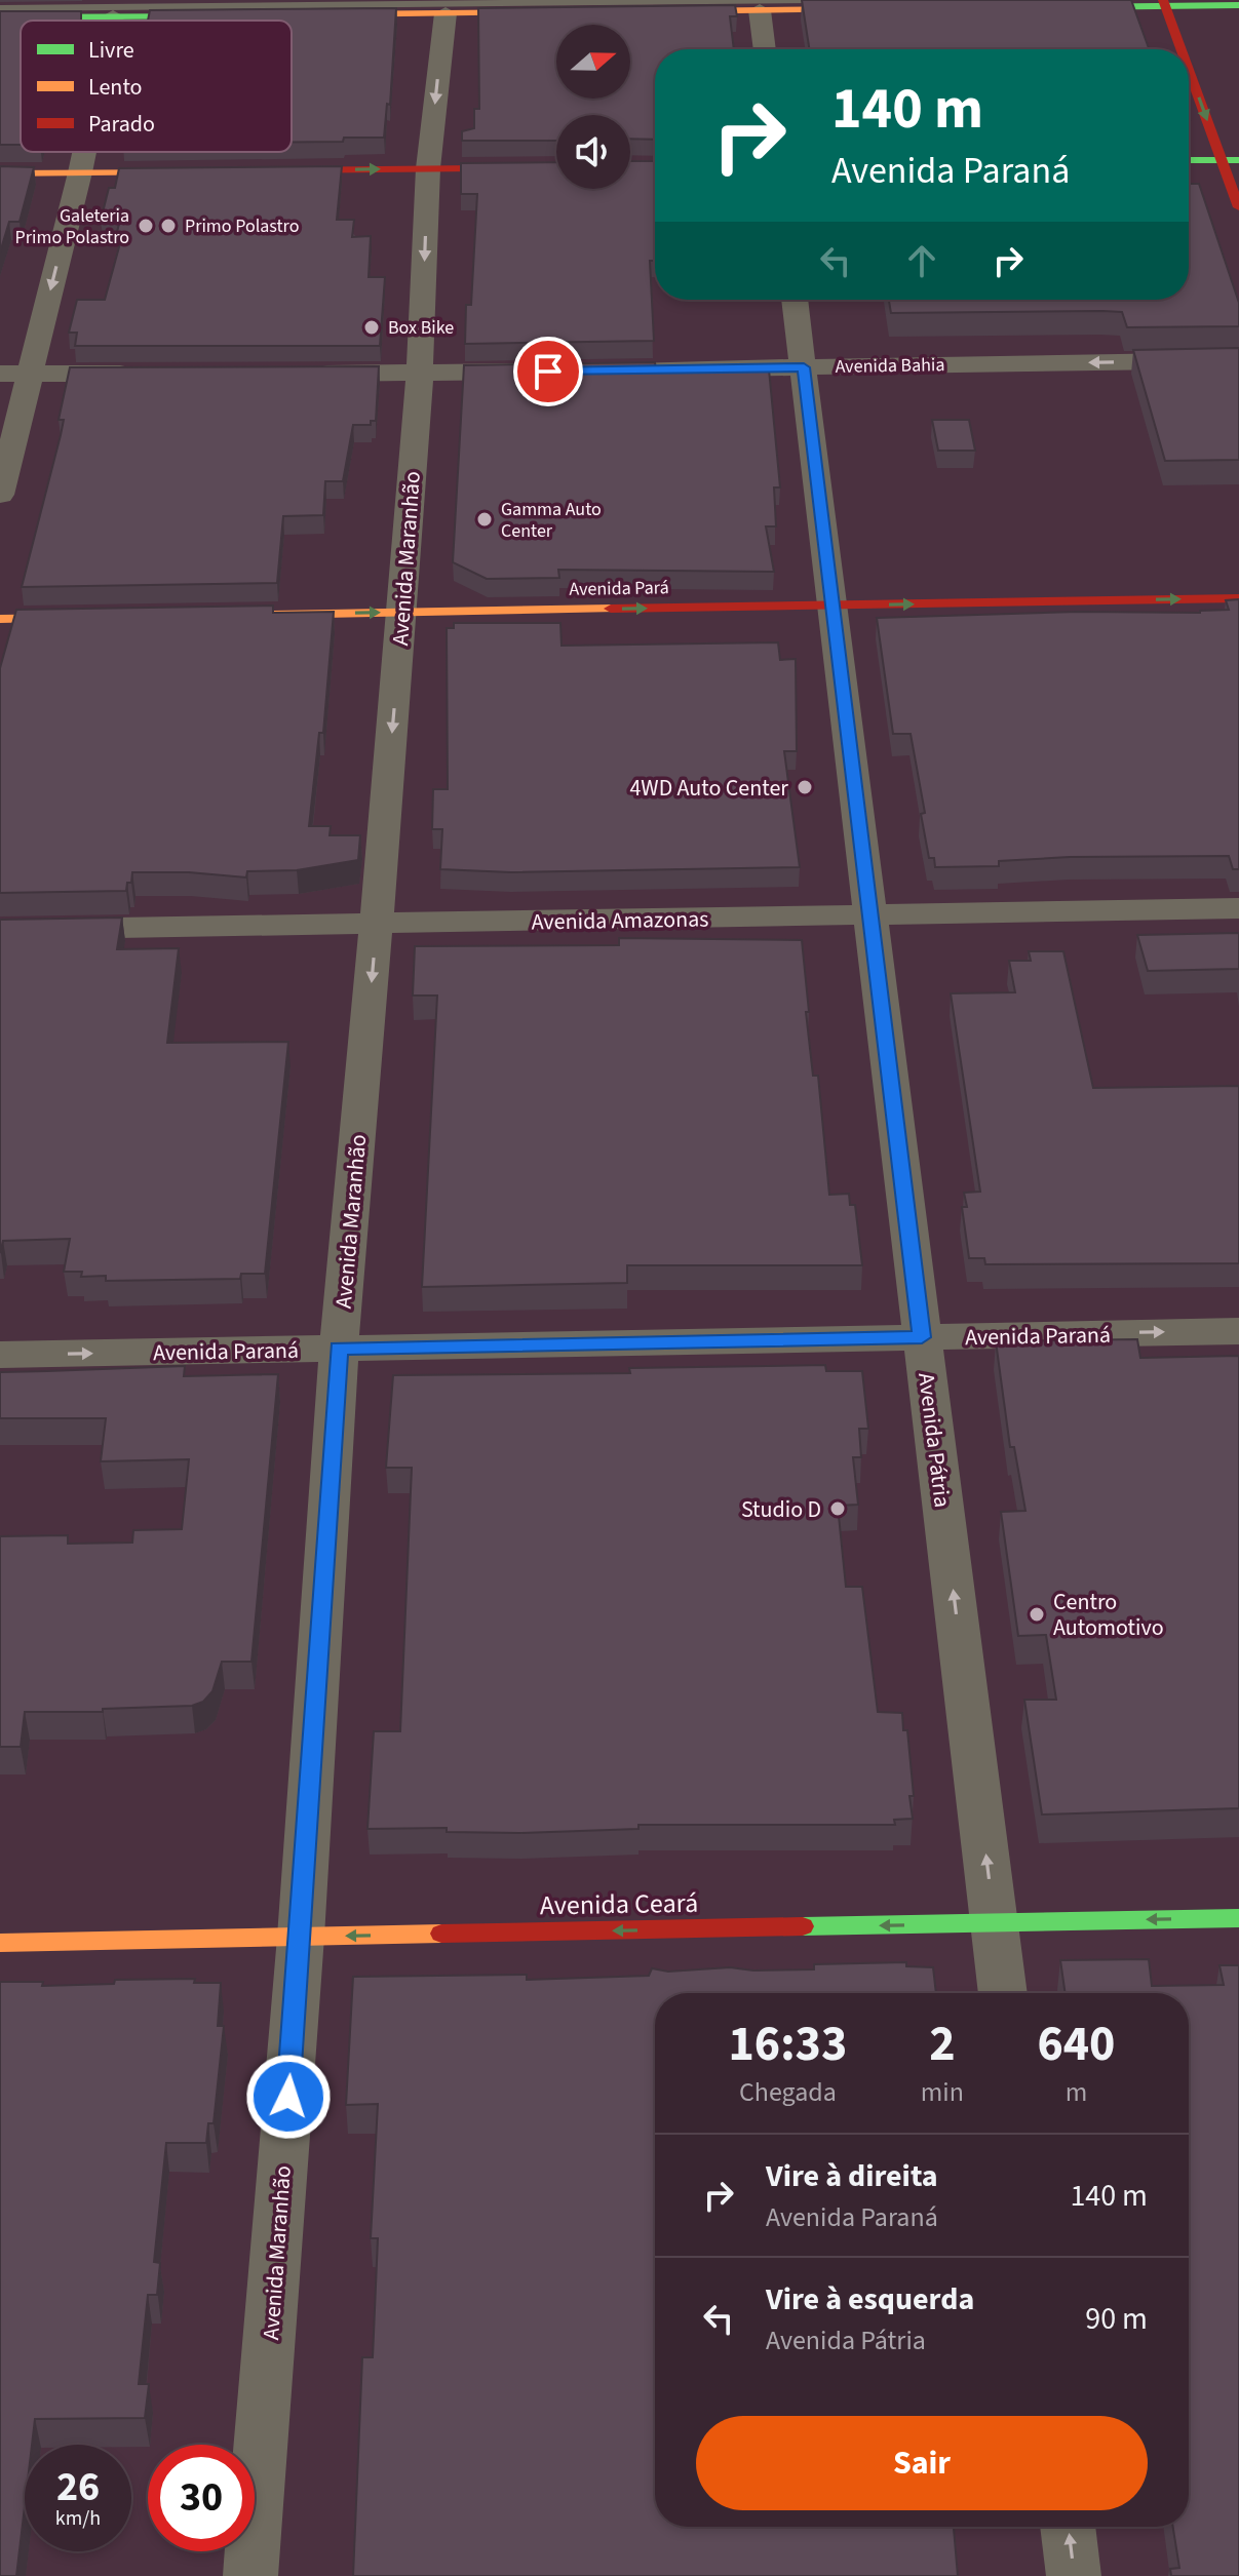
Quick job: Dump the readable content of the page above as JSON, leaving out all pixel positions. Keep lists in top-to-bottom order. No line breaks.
{"streets":{"street":["Avenida Bahia","Avenida Maranhão","Avenida Pará","Avenida Amazonas","Avenida Paraná","Avenida Pátria","Avenida Ceará"]},"crossings":[["Avenida Bahia","Avenida Pátria"],["Avenida Maranhão","Avenida Pará"],["Avenida Maranhão","Avenida Amazonas"],["Avenida Maranhão","Avenida Paraná"],["Avenida Maranhão","Avenida Ceará"],["Avenida Pará","Avenida Pátria"],["Avenida Amazonas","Avenida Pátria"],["Avenida Paraná","Avenida Pátria"],["Avenida Pátria","Avenida Ceará"]],"one_way":["Avenida Bahia","Avenida Maranhão","Avenida Pará","Avenida Paraná","Avenida Ceará"],"places":["Galeteria Primo Polastro","Primo Polastro","Box Bike","Gamma Auto Center","4WD Auto Center","Studio D","Centro Automotivo"],"legend":["Livre","Lento","Parado"],"north":"right","page":{"turn":["140 m","Avenida Paraná"],"eta":["16:33","Chegada","2","min","640","m"],"list":[{"name":"Vire à direita","note":"Avenida Paraná","value":"140 m"},{"name":"Vire à esquerda","note":"Avenida Pátria","value":"90 m"}],"buttons":"Sair","speed":"26 km/h","limit":"30"}}
